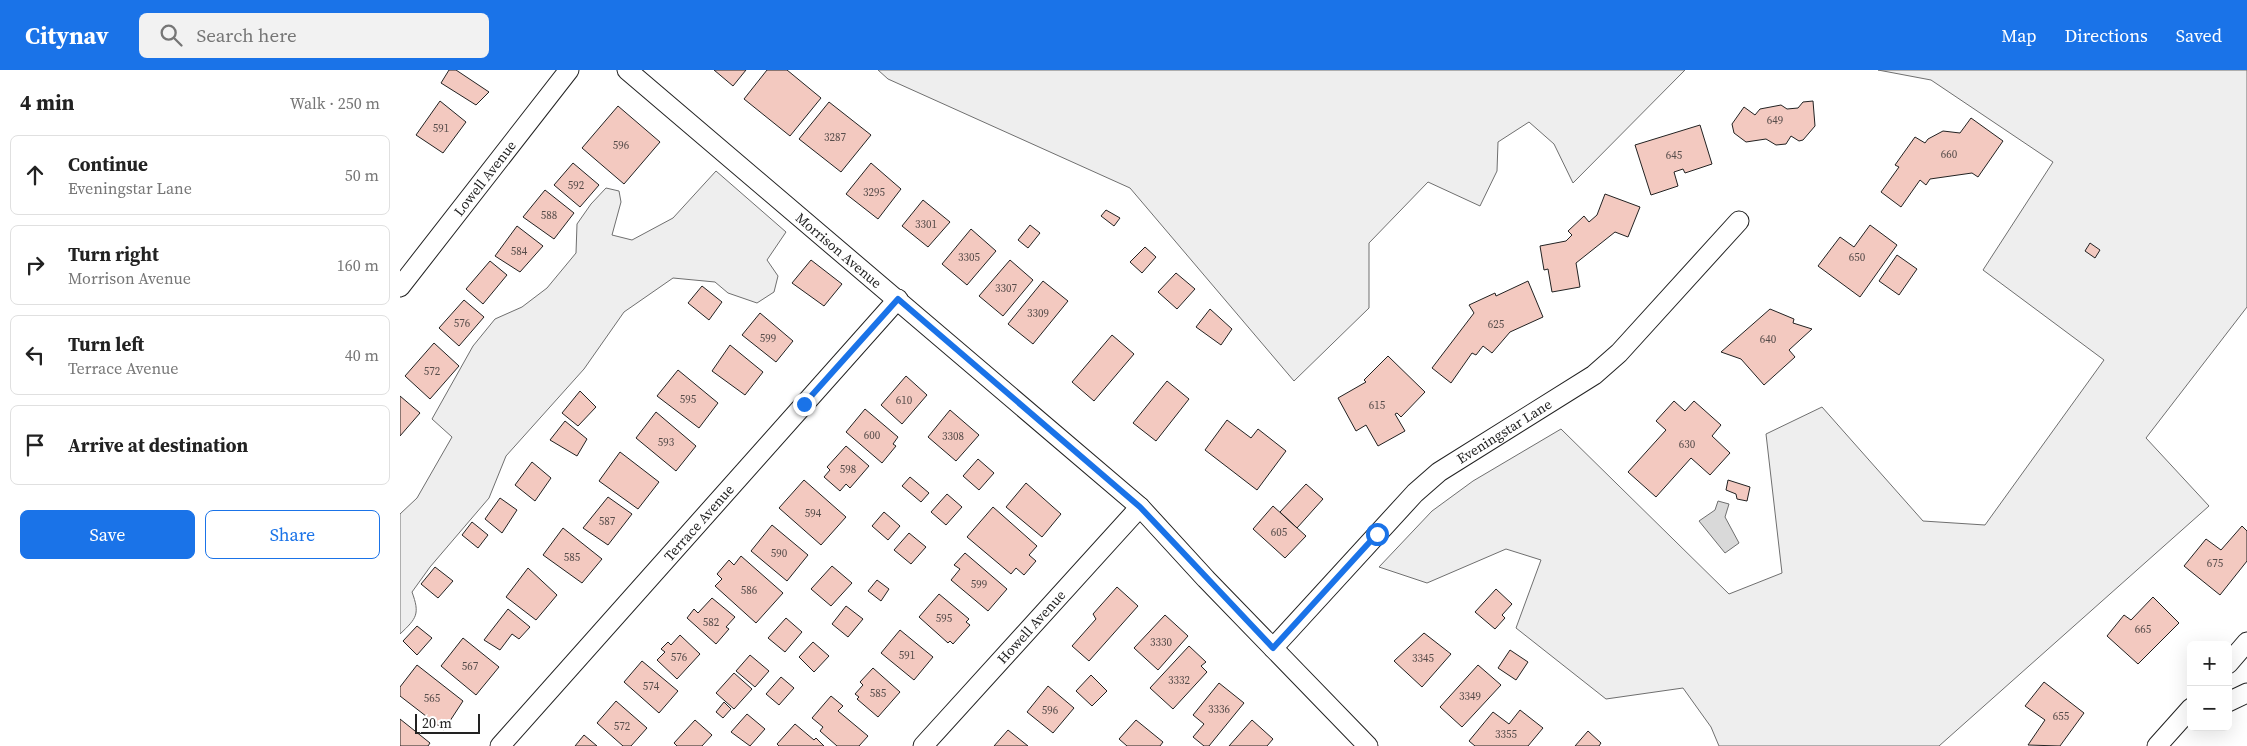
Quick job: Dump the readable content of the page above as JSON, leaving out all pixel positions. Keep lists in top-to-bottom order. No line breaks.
{"streets":{"street":["Lowell Avenue","Morrison Avenue","Eveningstar Lane","Terrace Avenue","Howell Avenue"]},"crossings":[["Morrison Avenue","Eveningstar Lane"],["Morrison Avenue","Terrace Avenue"],["Morrison Avenue","Howell Avenue"]],"house_numbers":["649","591","3287","596","660","645","592","3295","588","3301","584","3305","650","3307","3309","576","625","599","640","572","595","610","615","600","3308","593","630","598","594","587","605","590","585","675","599","586","595","582","665","3330","591","576","3345","567","3332","574","585","3349","565","3336","596","655","572","3355"],"scale_bar":"20 m","page":{"header":"Citynav","search":"Search here","nav":["Map","Directions","Saved"],"heading":["4 min","Walk · 250 m"],"list":[["Continue","Eveningstar Lane","50 m"],["Turn right","Morrison Avenue","160 m"],["Turn left","Terrace Avenue","40 m"],"Arrive at destination"],"buttons":["Save","Share"],"map_buttons":["+","−"],"scale":"20 m"}}
